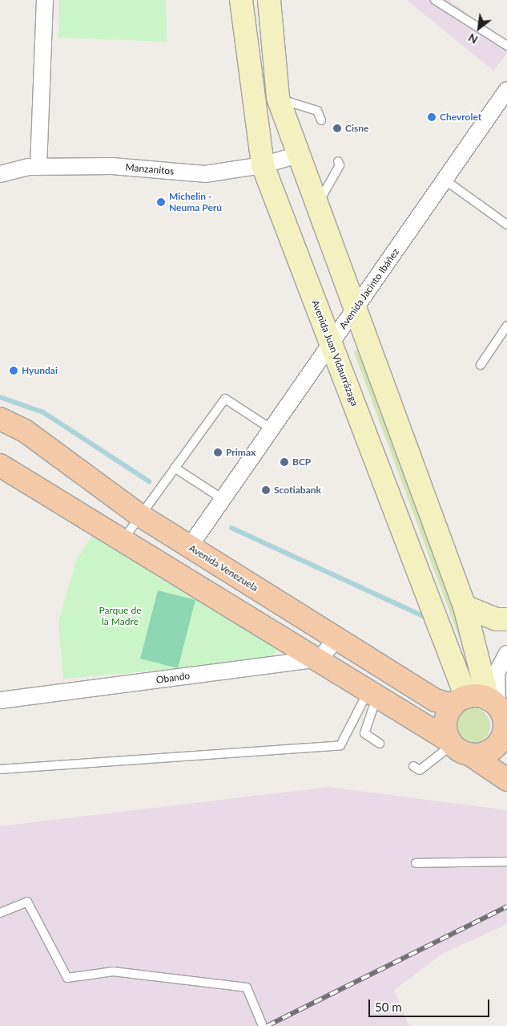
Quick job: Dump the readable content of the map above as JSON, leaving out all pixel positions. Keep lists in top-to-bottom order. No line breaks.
{"streets":{"main road":["Avenida Juan Vidaurrázaga","Avenida Venezuela"],"street":["Manzanitos","Avenida Jacinto Ibáñez","Obando"]},"crossings":[["Manzanitos","Avenida Juan Vidaurrázaga"],["Avenida Jacinto Ibáñez","Avenida Juan Vidaurrázaga"],["Avenida Jacinto Ibáñez","Avenida Venezuela"],["Avenida Juan Vidaurrázaga","Avenida Venezuela"]],"parks":["Parque de la Madre"],"places":["Chevrolet","Cisne","Michelin - Neuma Perú","Hyundai","Primax","BCP","Scotiabank"],"scale_bar":"50 m","north":"bottom left"}
